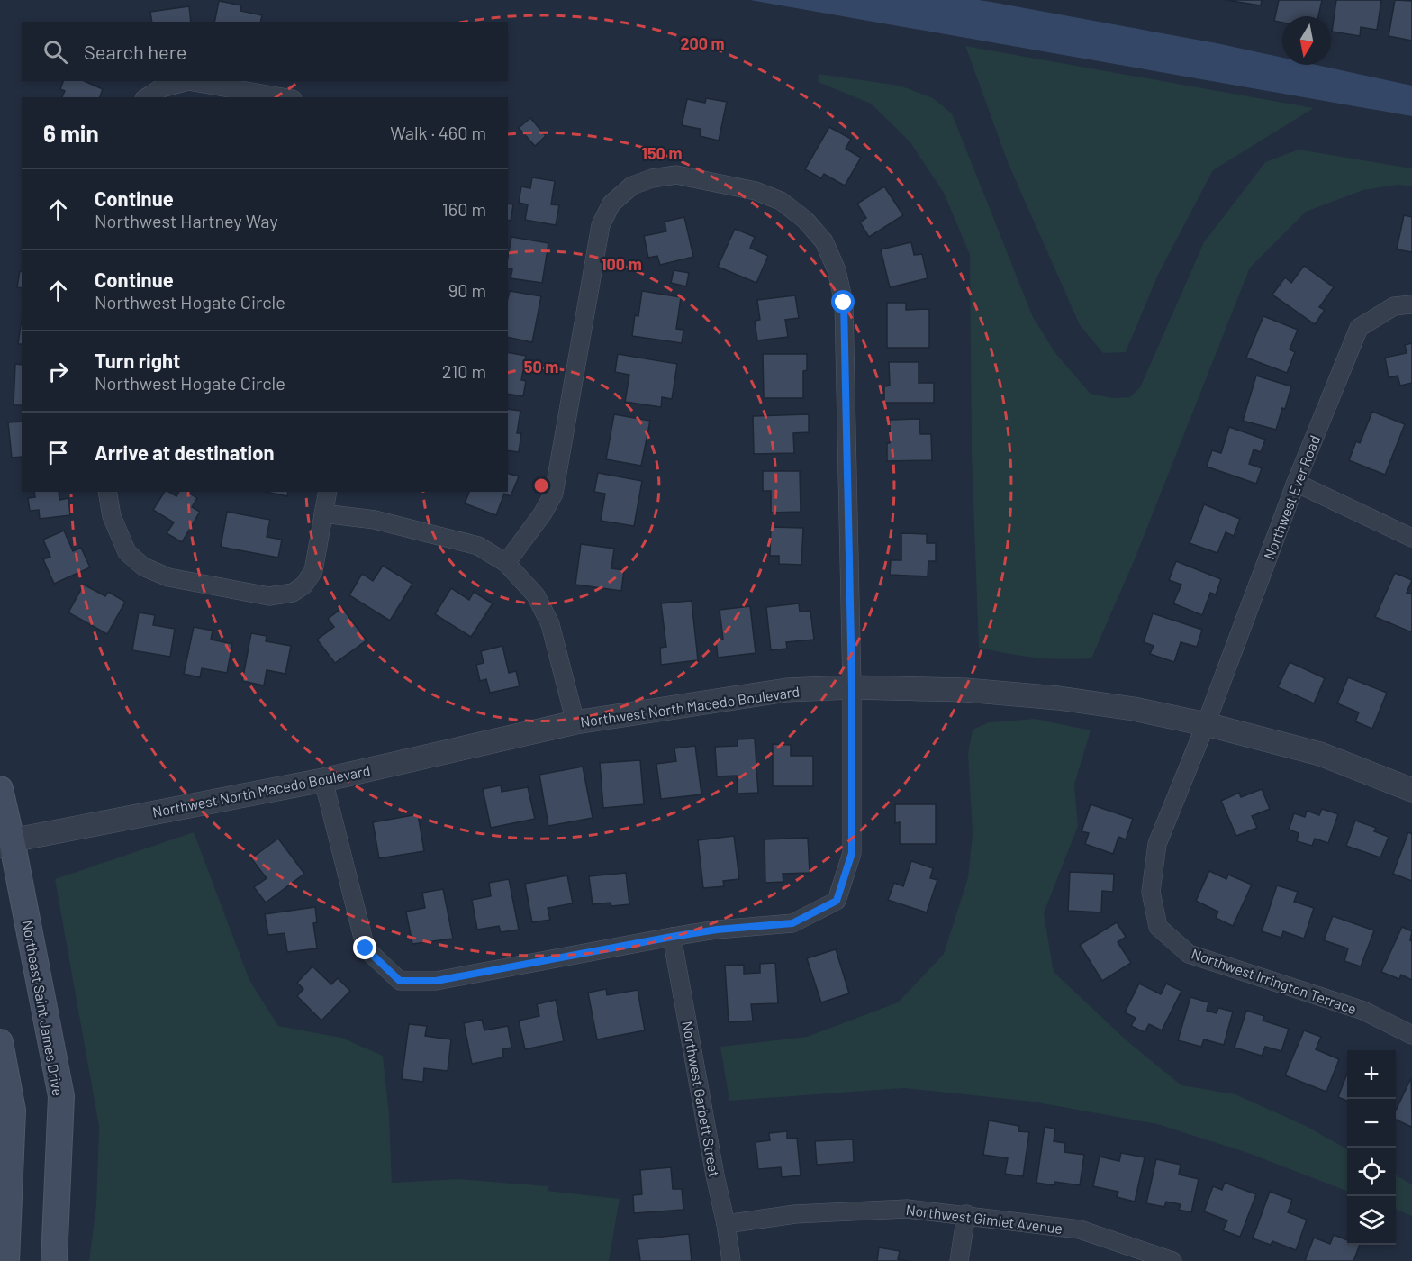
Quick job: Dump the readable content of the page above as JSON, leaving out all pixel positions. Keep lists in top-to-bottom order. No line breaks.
{"streets":{"main road":["Northeast Saint James Drive"],"street":["Northwest Ever Road","Northwest North Macedo Boulevard","Northwest Irrington Terrace","Northwest Garbett Street","Northwest Gimlet Avenue"]},"crossings":[["Northwest Ever Road","Northwest North Macedo Boulevard"],["Northwest Ever Road","Northwest Irrington Terrace"],["Northwest North Macedo Boulevard","Northwest Irrington Terrace"],["Northwest North Macedo Boulevard","Northeast Saint James Drive"],["Northwest Garbett Street","Northwest Gimlet Avenue"]],"north":"bottom","page":{"search":"Search here","heading":["6 min","Walk · 460 m"],"list":[["Continue","Northwest Hartney Way","160 m"],["Continue","Northwest Hogate Circle","90 m"],["Turn right","Northwest Hogate Circle","210 m"],"Arrive at destination"],"map_buttons":["+","−"]},"rings":["200 m","150 m","100 m","50 m"]}
